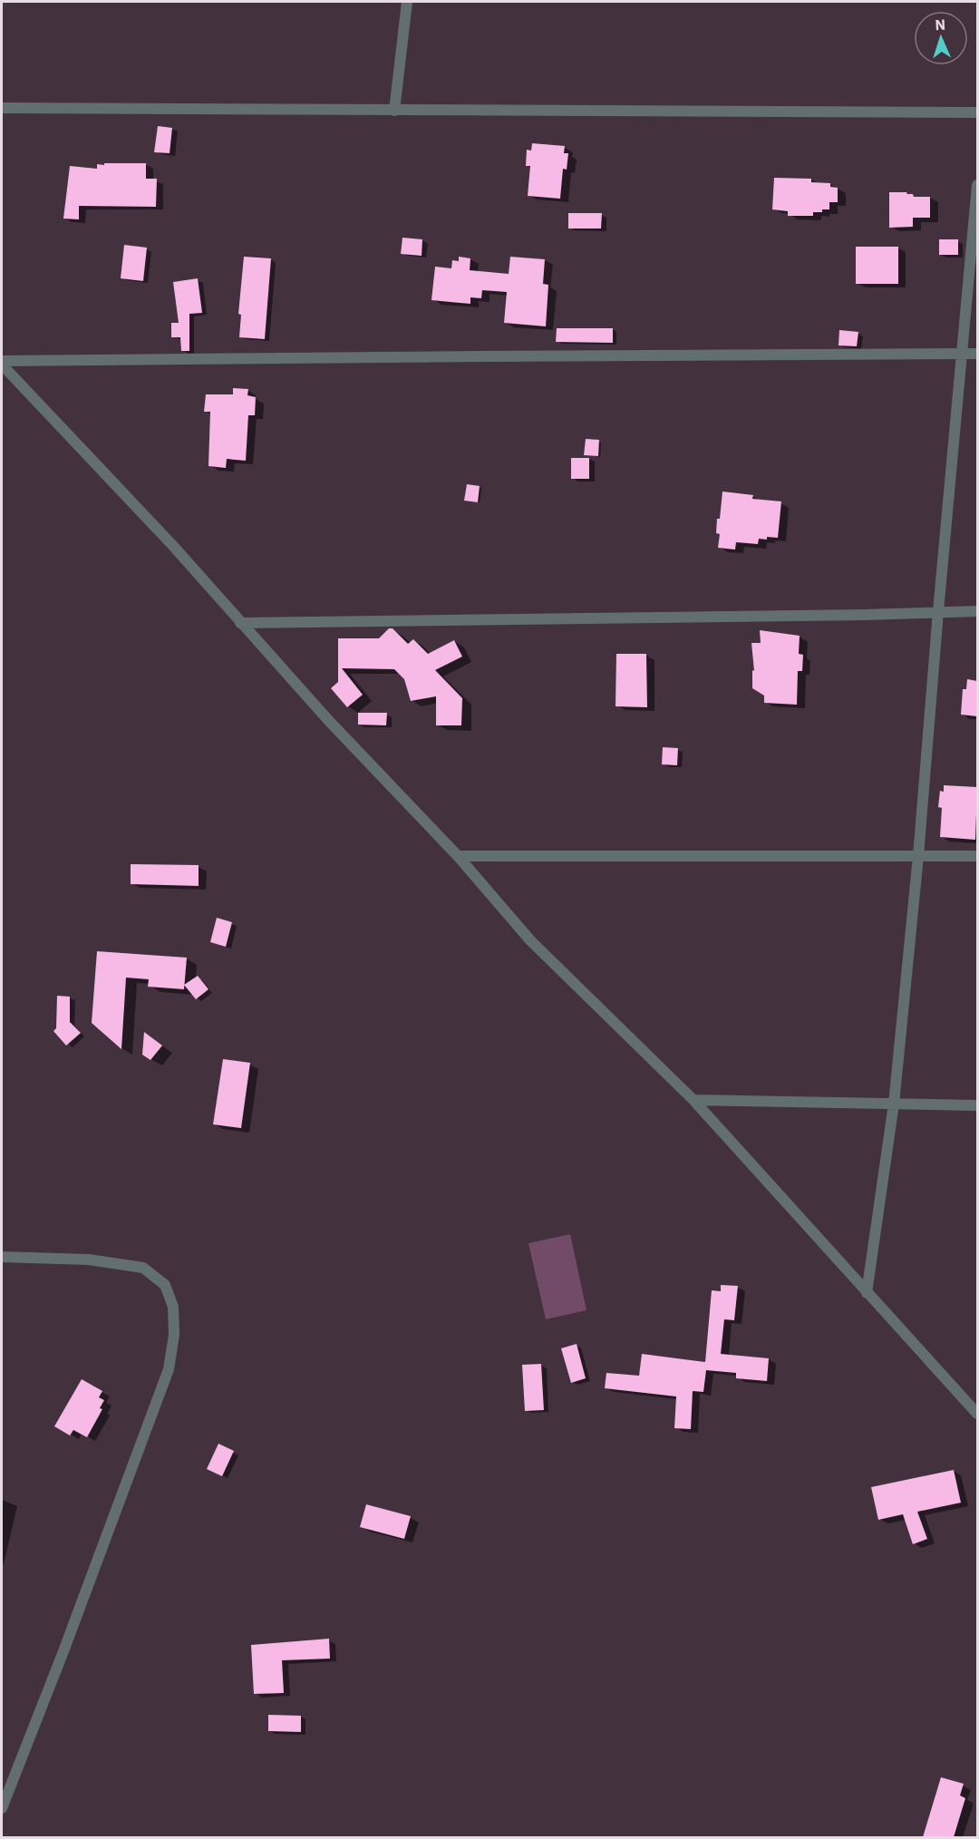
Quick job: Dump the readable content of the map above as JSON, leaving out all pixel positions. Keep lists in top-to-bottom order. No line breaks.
{"north":"top"}
